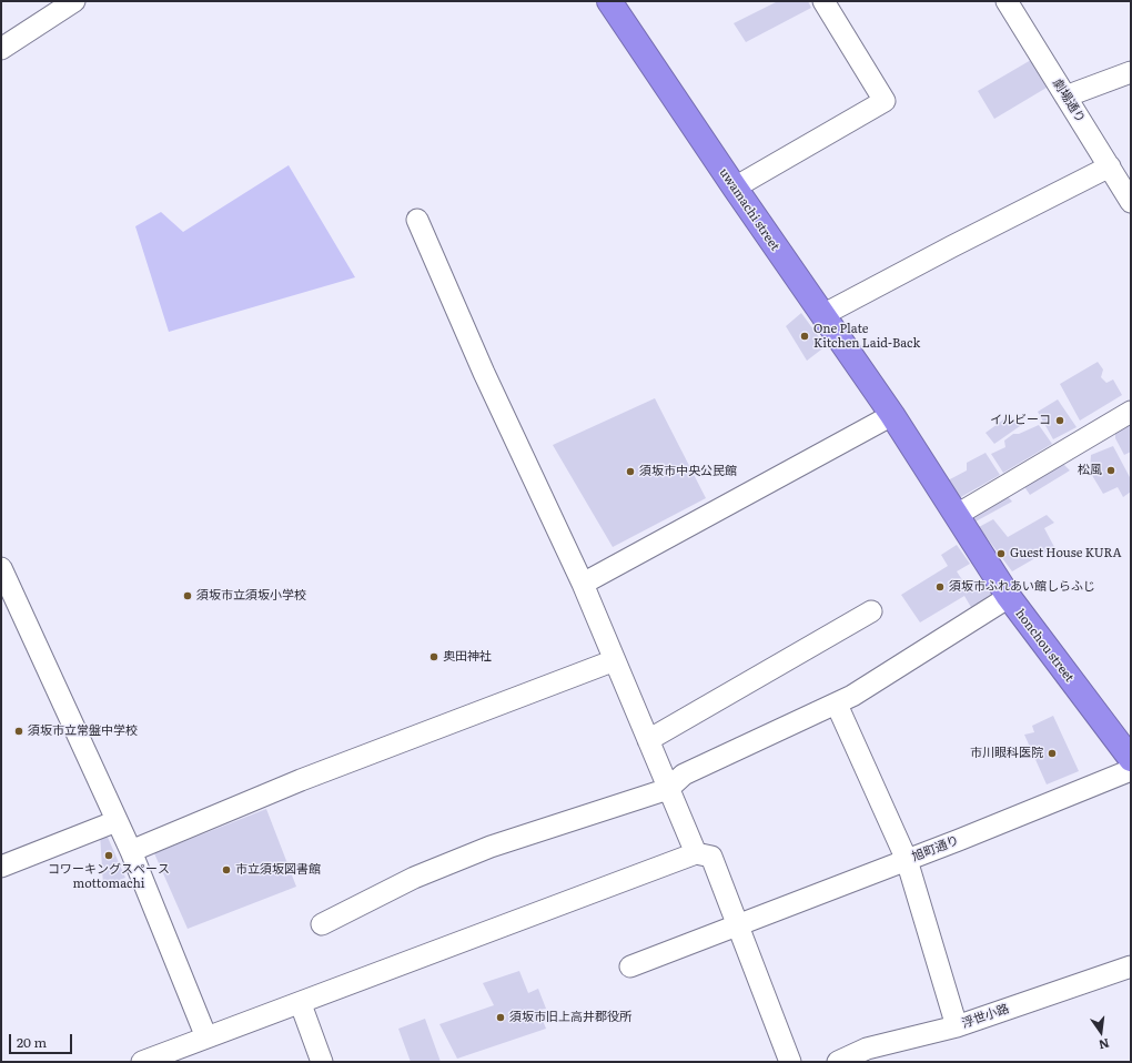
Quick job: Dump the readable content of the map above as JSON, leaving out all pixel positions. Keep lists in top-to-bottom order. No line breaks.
{"streets":{"highway":["uwamachi street","honchou street"],"street":["劇場通り","旭町通り","浮世小路"]},"crossings":[["uwamachi street","honchou street"]],"places":["One Plate Kitchen Laid-Back","イルビーコ","松風","須坂市中央公民館","Guest House KURA","須坂市ふれあい館しらふじ","須坂市立須坂小学校","奥田神社","須坂市立常盤中学校","市川眼科医院","コワーキングスペース mottomachi","市立須坂図書館","須坂市旧上高井郡役所"],"scale_bar":"20 m","north":"bottom"}
